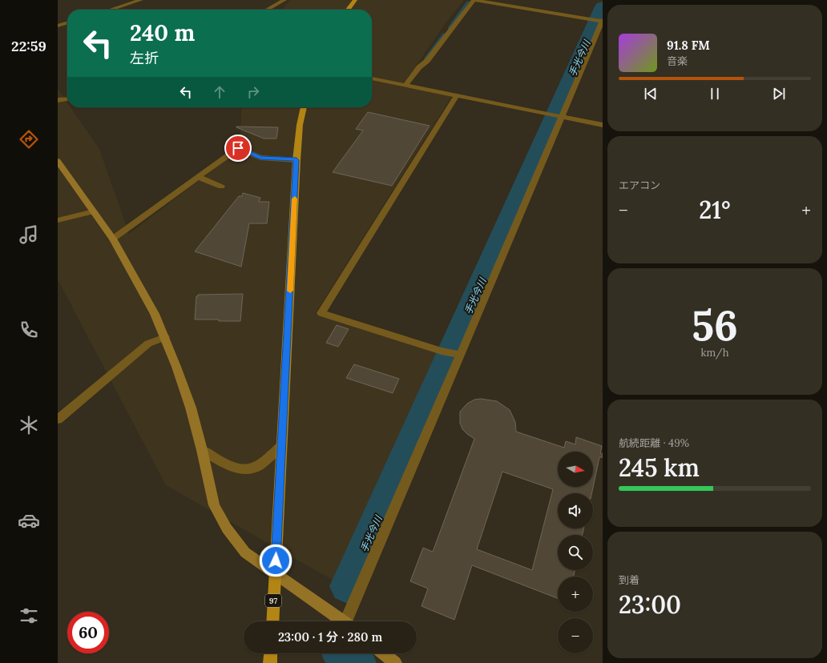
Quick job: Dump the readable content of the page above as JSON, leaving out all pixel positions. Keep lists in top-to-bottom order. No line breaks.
{"streets":{"main road":["97"]},"water":["手光今川"],"north":"right","page":{"tabs":"22:59","turn":["240 m","左折"],"song":["91.8 FM","音楽"],"tile":["エアコン",["56","km/h"],["航続距離 · 49%","245 km"],["到着","23:00"]],"heat":["−","21°","+"],"map_buttons":["+","−"],"limit":"60","trip":"23:00 · 1 分 · 280 m"}}
